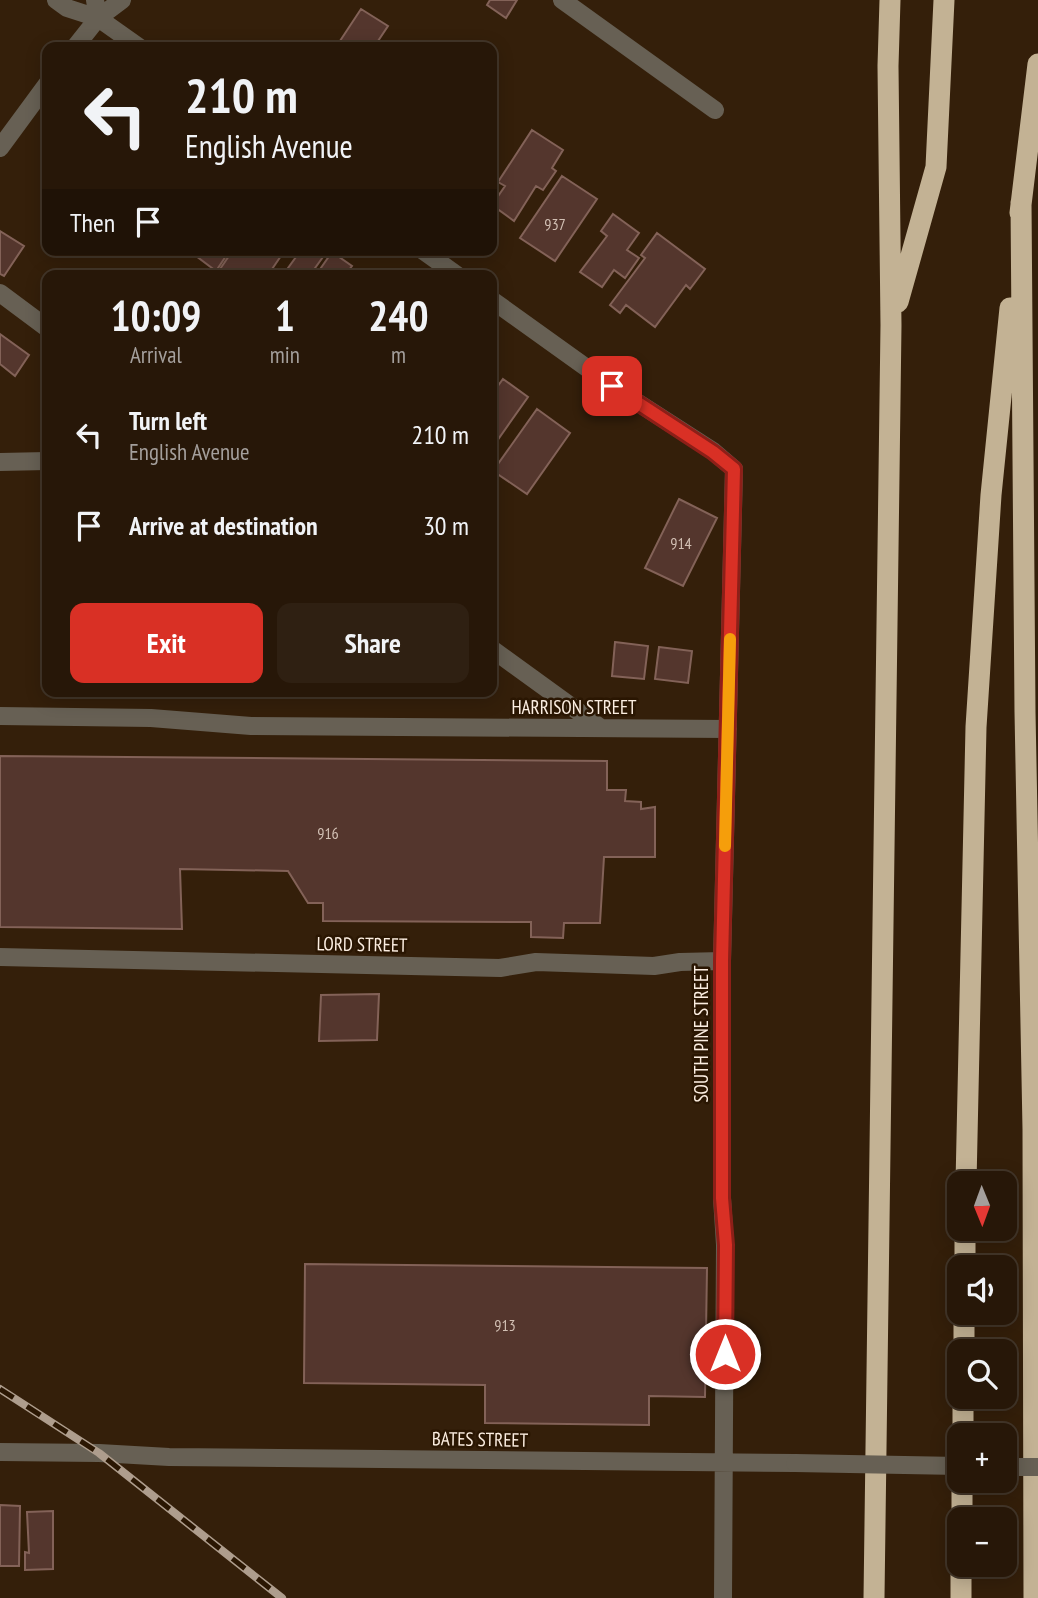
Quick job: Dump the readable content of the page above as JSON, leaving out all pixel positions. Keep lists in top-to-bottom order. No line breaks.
{"streets":{"street":["HARRISON STREET","LORD STREET","SOUTH PINE STREET","BATES STREET"]},"crossings":[["HARRISON STREET","SOUTH PINE STREET"],["LORD STREET","SOUTH PINE STREET"],["SOUTH PINE STREET","BATES STREET"]],"house_numbers":["937","914","916","913"],"north":"bottom","page":{"turn":["210 m","English Avenue"],"then":"Then","eta":["10:09","Arrival","1","min","240","m"],"list":[{"name":"Turn left","note":"English Avenue","value":"210 m"},{"name":"Arrive at destination","value":"30 m"}],"buttons":["Exit","Share"],"map_buttons":["+","−"]}}
